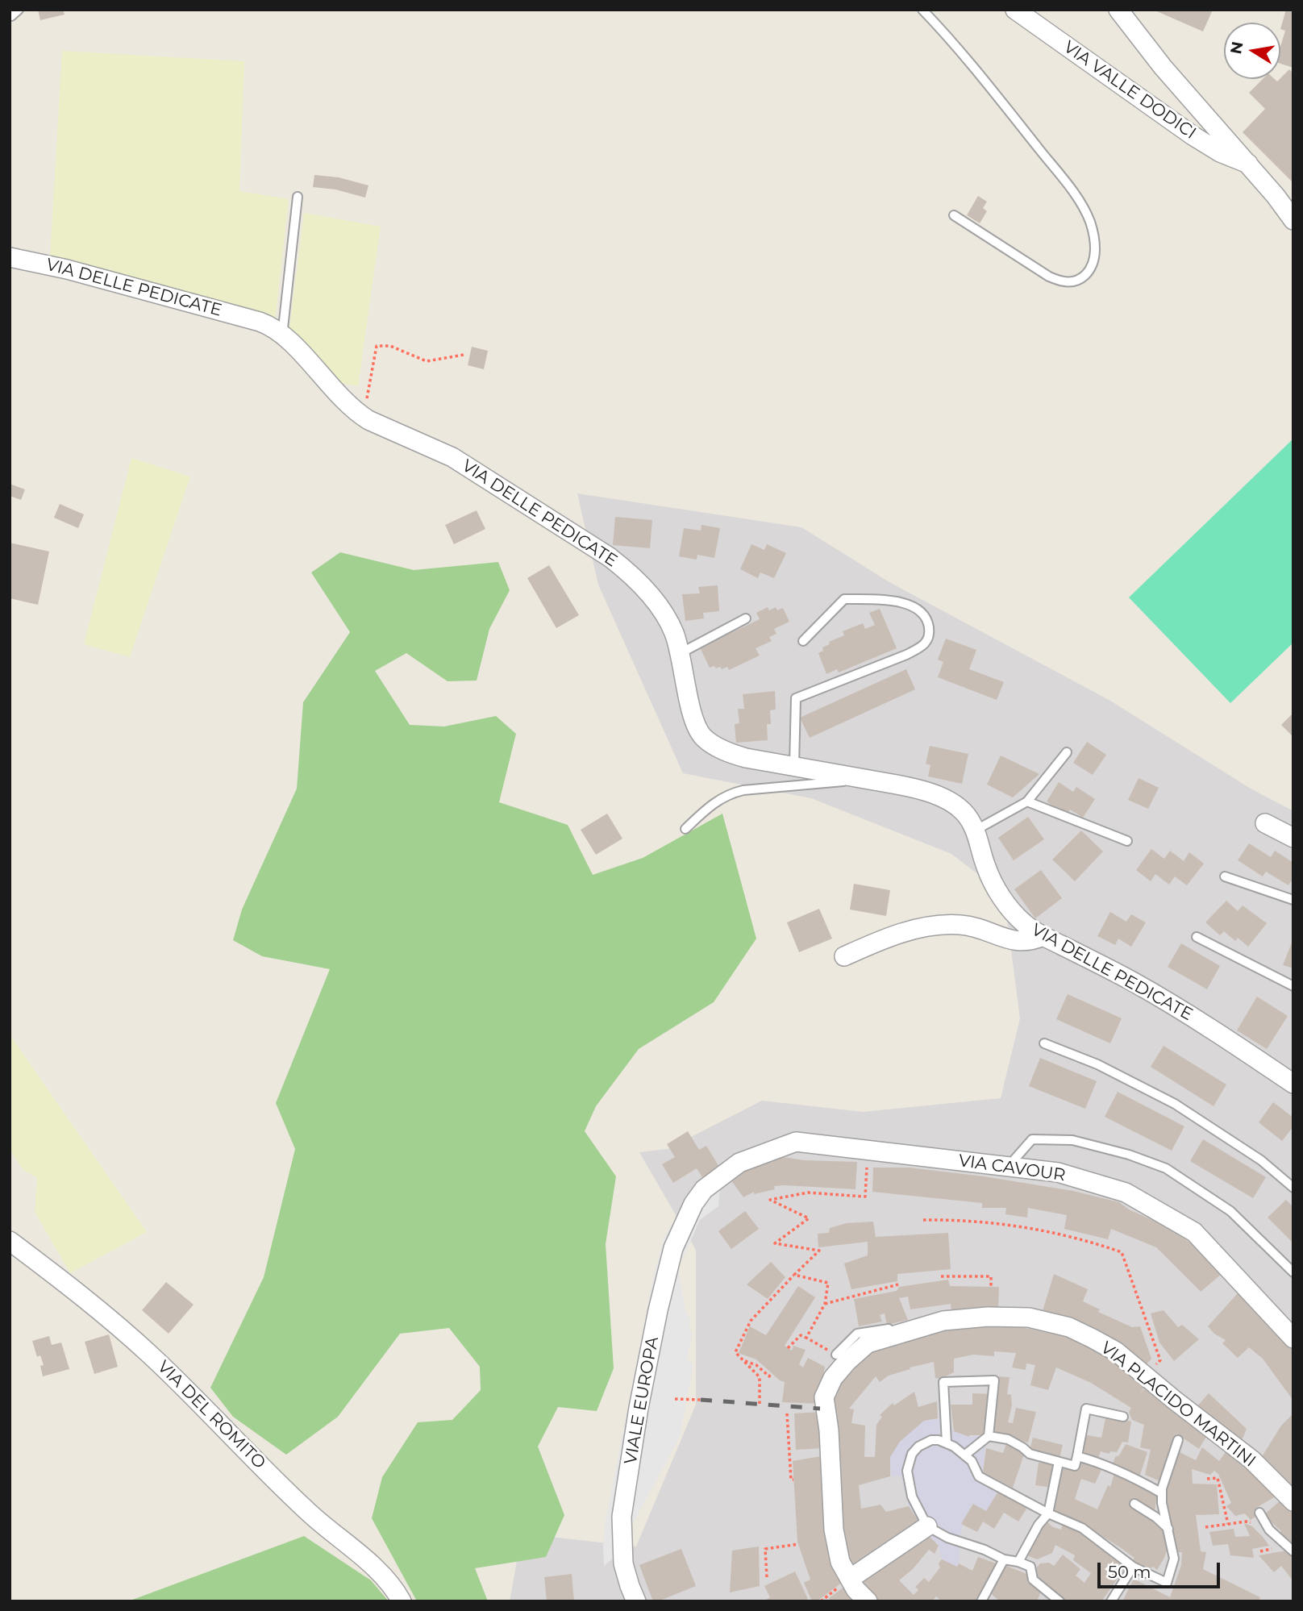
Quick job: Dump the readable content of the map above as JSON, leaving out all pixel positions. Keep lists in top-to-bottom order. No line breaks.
{"streets":{"street":["VIA VALLE DODICI","VIA DELLE PEDICATE","VIA CAVOUR","VIALE EUROPA","VIA PLACIDO MARTINI","VIA DEL ROMITO"]},"crossings":[["VIA CAVOUR","VIALE EUROPA"]],"scale_bar":"50 m","north":"left"}
